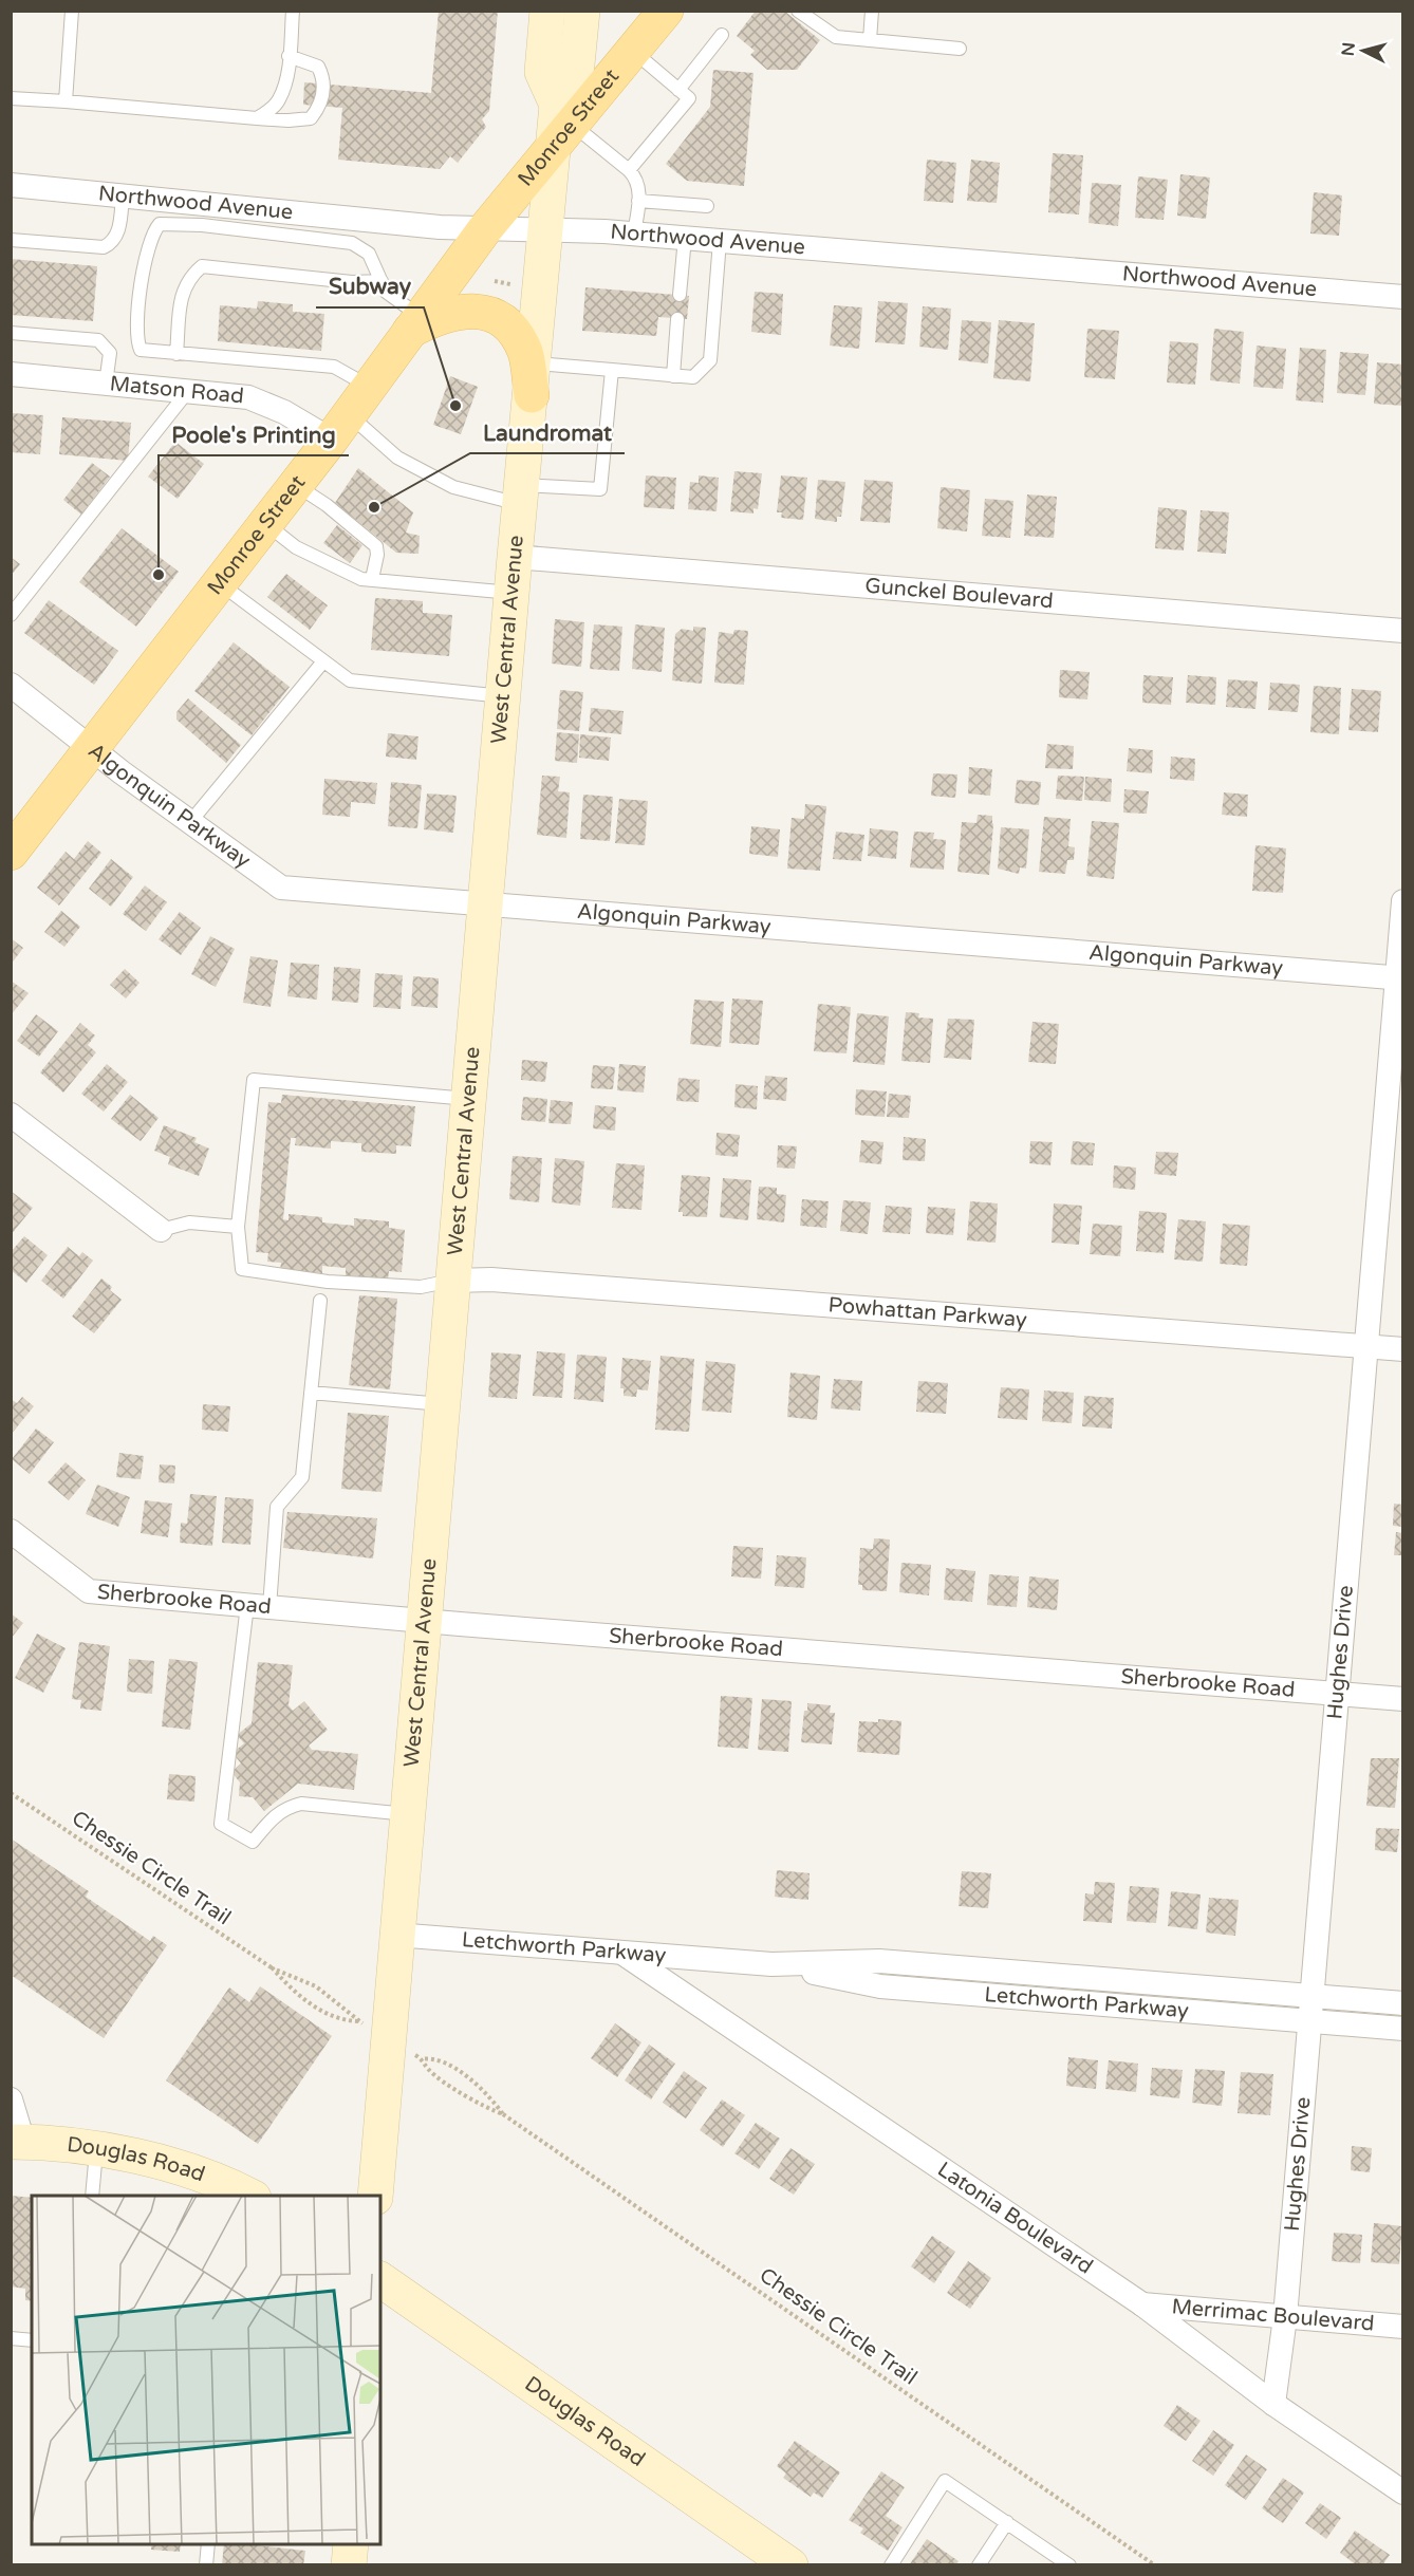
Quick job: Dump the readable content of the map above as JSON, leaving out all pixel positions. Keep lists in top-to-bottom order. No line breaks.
{"streets":{"main road":["Monroe Street","West Central Avenue","Douglas Road"],"street":["Northwood Avenue","Matson Road","Gunckel Boulevard","Algonquin Parkway","Powhattan Parkway","Sherbrooke Road","Hughes Drive","Letchworth Parkway","Latonia Boulevard","Merrimac Boulevard"],"path":["Chessie Circle Trail"]},"crossings":[["Monroe Street","Northwood Avenue"],["Monroe Street","Matson Road"],["Monroe Street","West Central Avenue"],["Monroe Street","Algonquin Parkway"],["Northwood Avenue","West Central Avenue"],["Gunckel Boulevard","West Central Avenue"],["West Central Avenue","Algonquin Parkway"],["West Central Avenue","Powhattan Parkway"],["West Central Avenue","Sherbrooke Road"],["West Central Avenue","Chessie Circle Trail"],["West Central Avenue","Letchworth Parkway"],["Algonquin Parkway","Hughes Drive"],["Powhattan Parkway","Hughes Drive"],["Sherbrooke Road","Hughes Drive"],["Hughes Drive","Letchworth Parkway"],["Hughes Drive","Latonia Boulevard"],["Hughes Drive","Merrimac Boulevard"],["Letchworth Parkway","Latonia Boulevard"],["Latonia Boulevard","Merrimac Boulevard"]],"places":["Subway","Laundromat","Poole's Printing"],"north":"left"}
